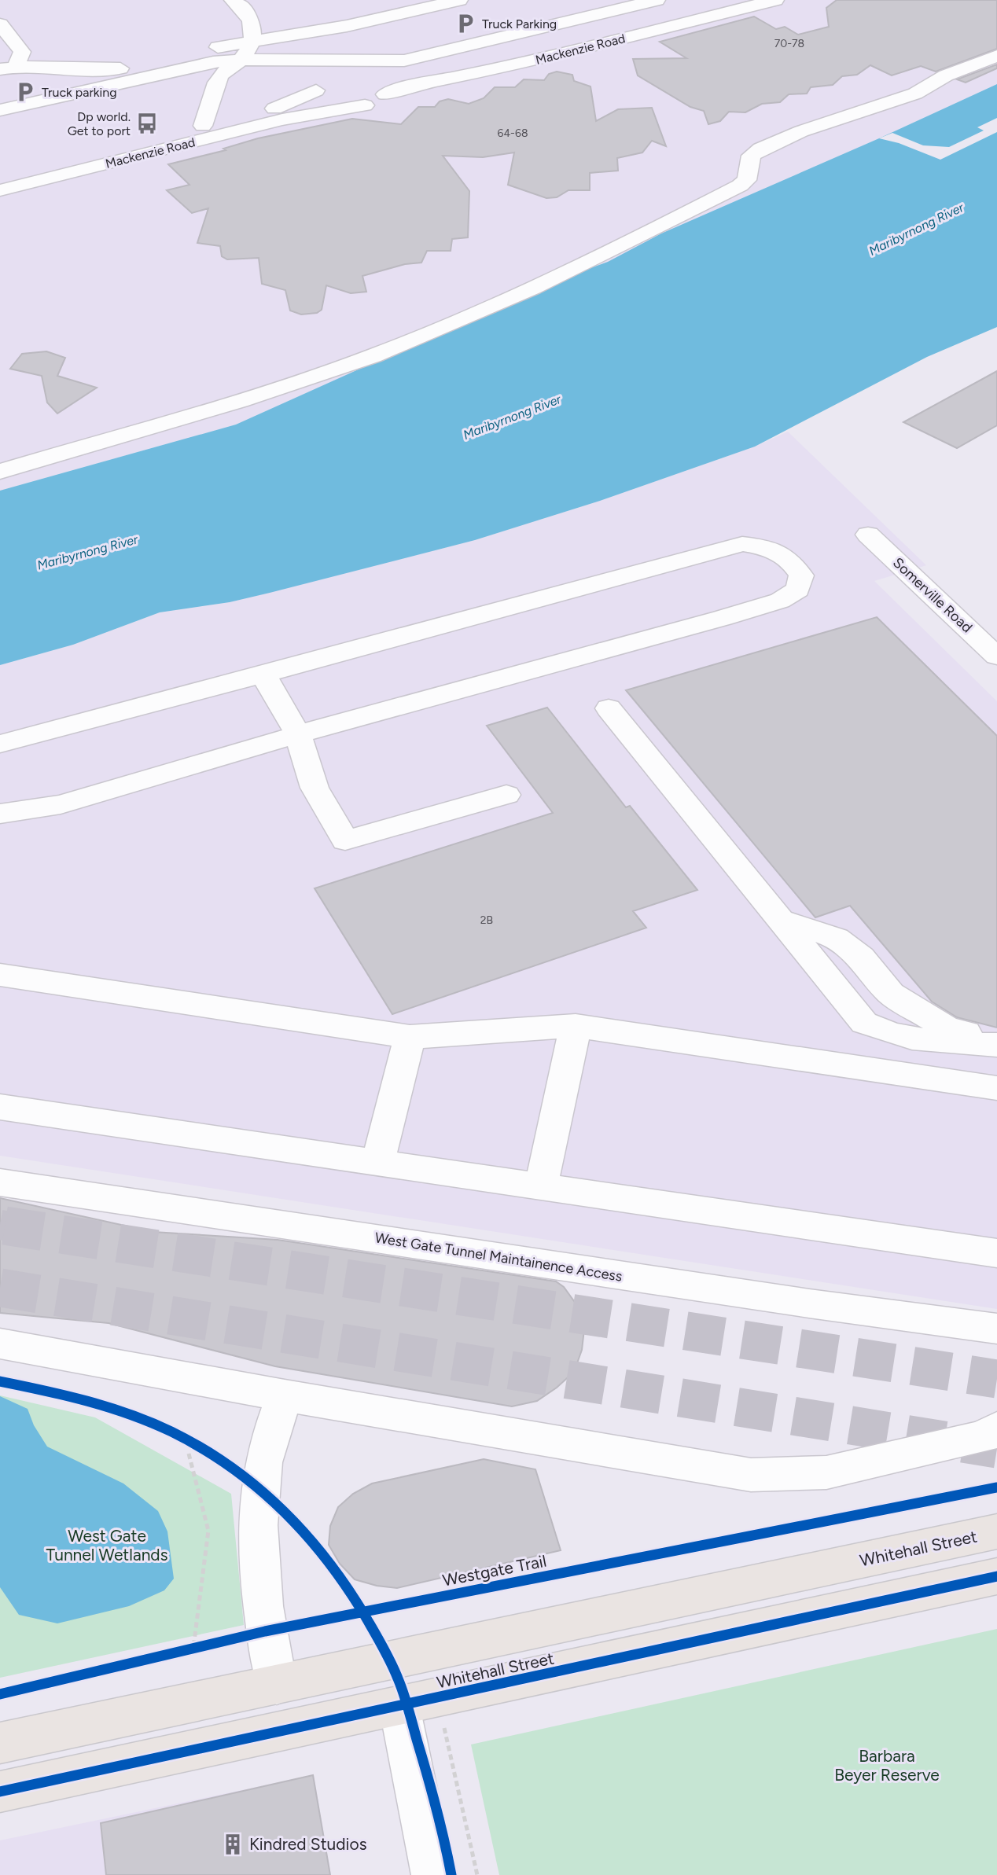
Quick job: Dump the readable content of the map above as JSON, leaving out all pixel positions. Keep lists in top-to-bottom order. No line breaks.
{"streets":{"main road":["Whitehall Street"],"street":["Mackenzie Road","Somerville Road","West Gate Tunnel Maintainence Access"],"cycle path":["Westgate Trail"]},"water":["Maribyrnong River"],"parks":["West Gate Tunnel Wetlands","Barbara Beyer Reserve"],"places":{"parking":["Truck Parking","Truck parking"],"bus stop":["Dp world. Get to port"],"building":["Kindred Studios"]},"house_numbers":["70-78","64-68","2B"]}
